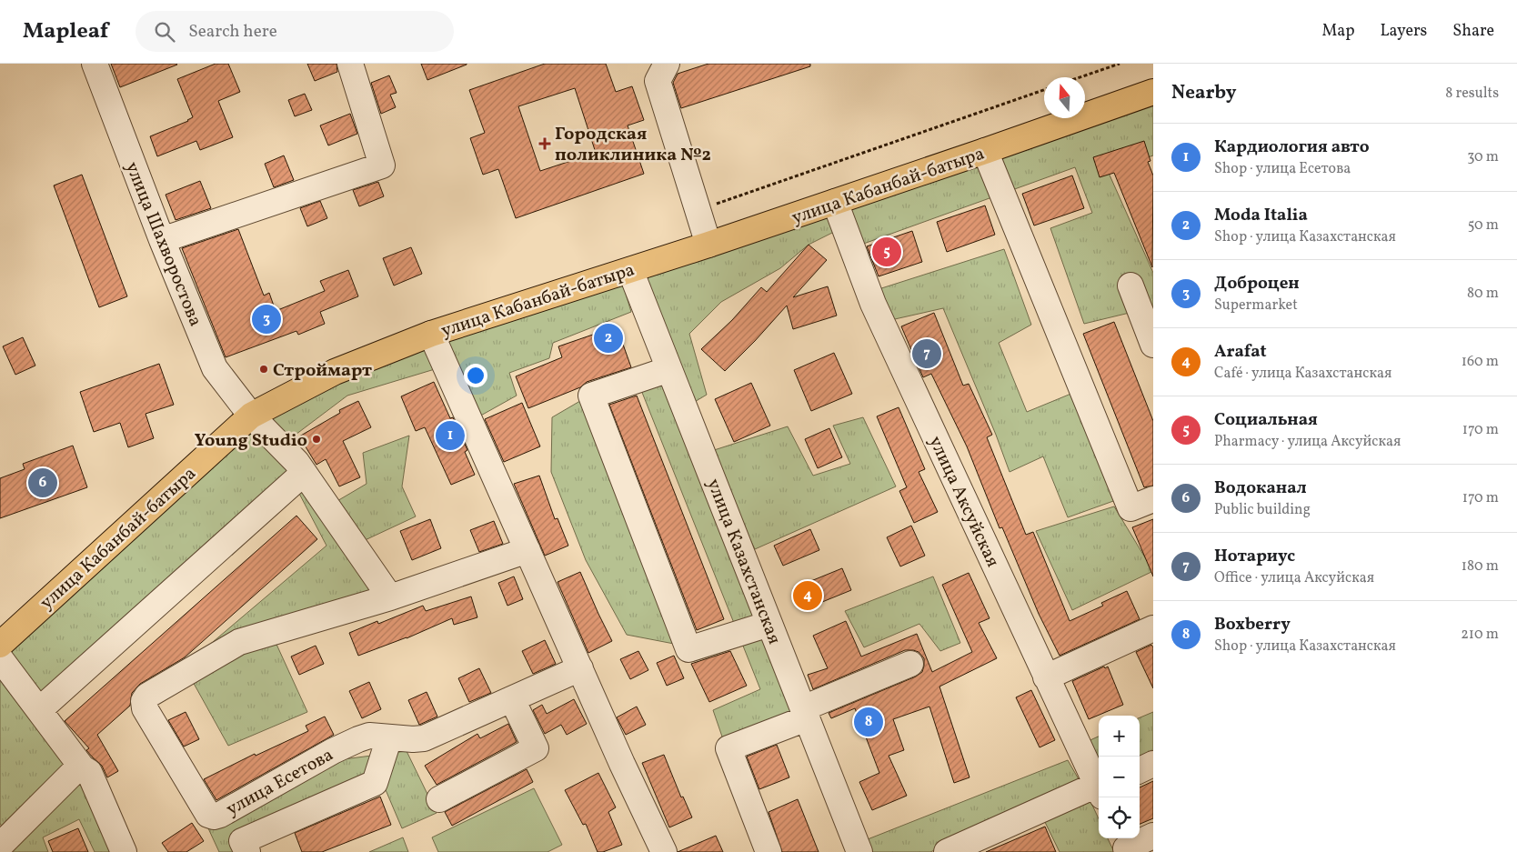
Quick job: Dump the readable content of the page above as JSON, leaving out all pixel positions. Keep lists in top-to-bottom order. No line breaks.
{"streets":{"main road":["улица Кабанбай-батыра"],"street":["улица Шахворостова","улица Аксуйская","улица Казахстанская","улица Есетова"]},"crossings":[["улица Кабанбай-батыра","улица Шахворостова"],["улица Кабанбай-батыра","улица Аксуйская"],["улица Кабанбай-батыра","улица Казахстанская"],["улица Шахворостова","улица Есетова"]],"places":{"health":["Городская поликлиника №2"],"other":["Строймарт","Young Studio"]},"north":"top","page":{"header":"Mapleaf","search":"Search here","nav":["Map","Layers","Share"],"heading":["Nearby","8 results"],"list":[{"mark":"1","name":"Кардиология авто","note":"Shop · улица Есетова","value":"30 m"},{"mark":"2","name":"Moda Italia","note":"Shop · улица Казахстанская","value":"50 m"},{"mark":"3","name":"Доброцен","note":"Supermarket","value":"80 m"},{"mark":"4","name":"Arafat","note":"Café · улица Казахстанская","value":"160 m"},{"mark":"5","name":"Социальная","note":"Pharmacy · улица Аксуйская","value":"170 m"},{"mark":"6","name":"Водоканал","note":"Public building","value":"170 m"},{"mark":"7","name":"Нотариус","note":"Office · улица Аксуйская","value":"180 m"},{"mark":"8","name":"Boxberry","note":"Shop · улица Казахстанская","value":"210 m"}],"pins":["5","3","2","7","1","6","4","8"],"map_buttons":["+","−"]}}
